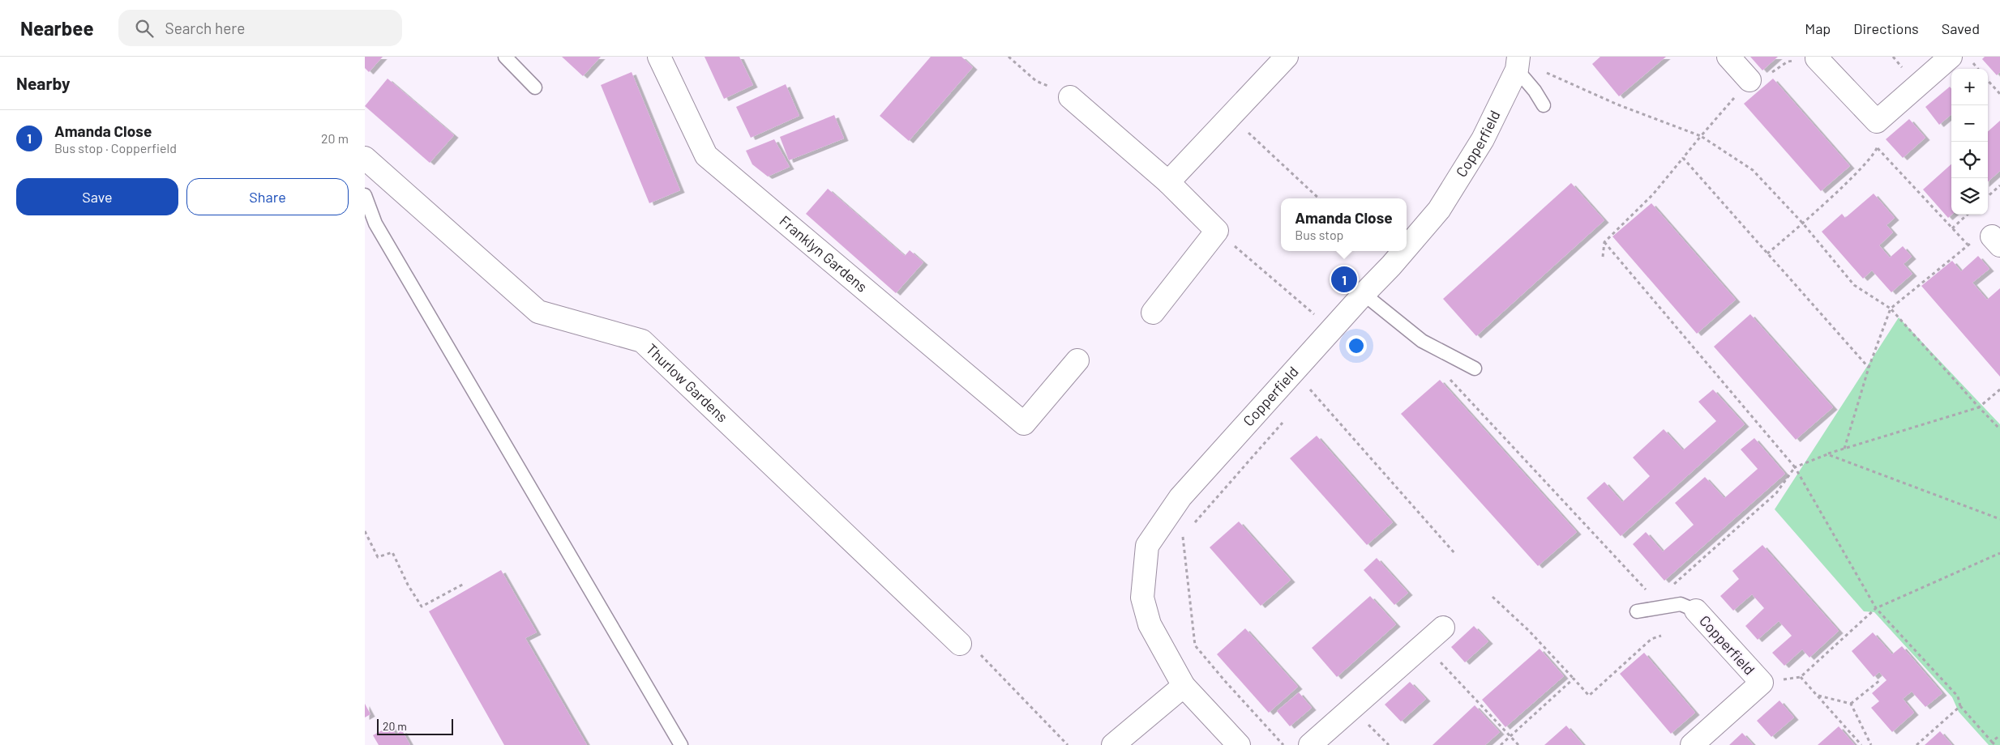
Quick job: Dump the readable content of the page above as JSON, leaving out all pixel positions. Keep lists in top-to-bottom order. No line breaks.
{"streets":{"street":["Copperfield","Franklyn Gardens","Thurlow Gardens"]},"scale_bar":"20 m","page":{"header":"Nearbee","search":"Search here","nav":["Map","Directions","Saved"],"heading":"Nearby","map_buttons":["+","−"],"list":[{"mark":"1","name":"Amanda Close","note":"Bus stop · Copperfield","value":"20 m"}],"buttons":["Save","Share"],"popup":["Amanda Close","Bus stop"],"pins":"1","scale":"20 m"}}
